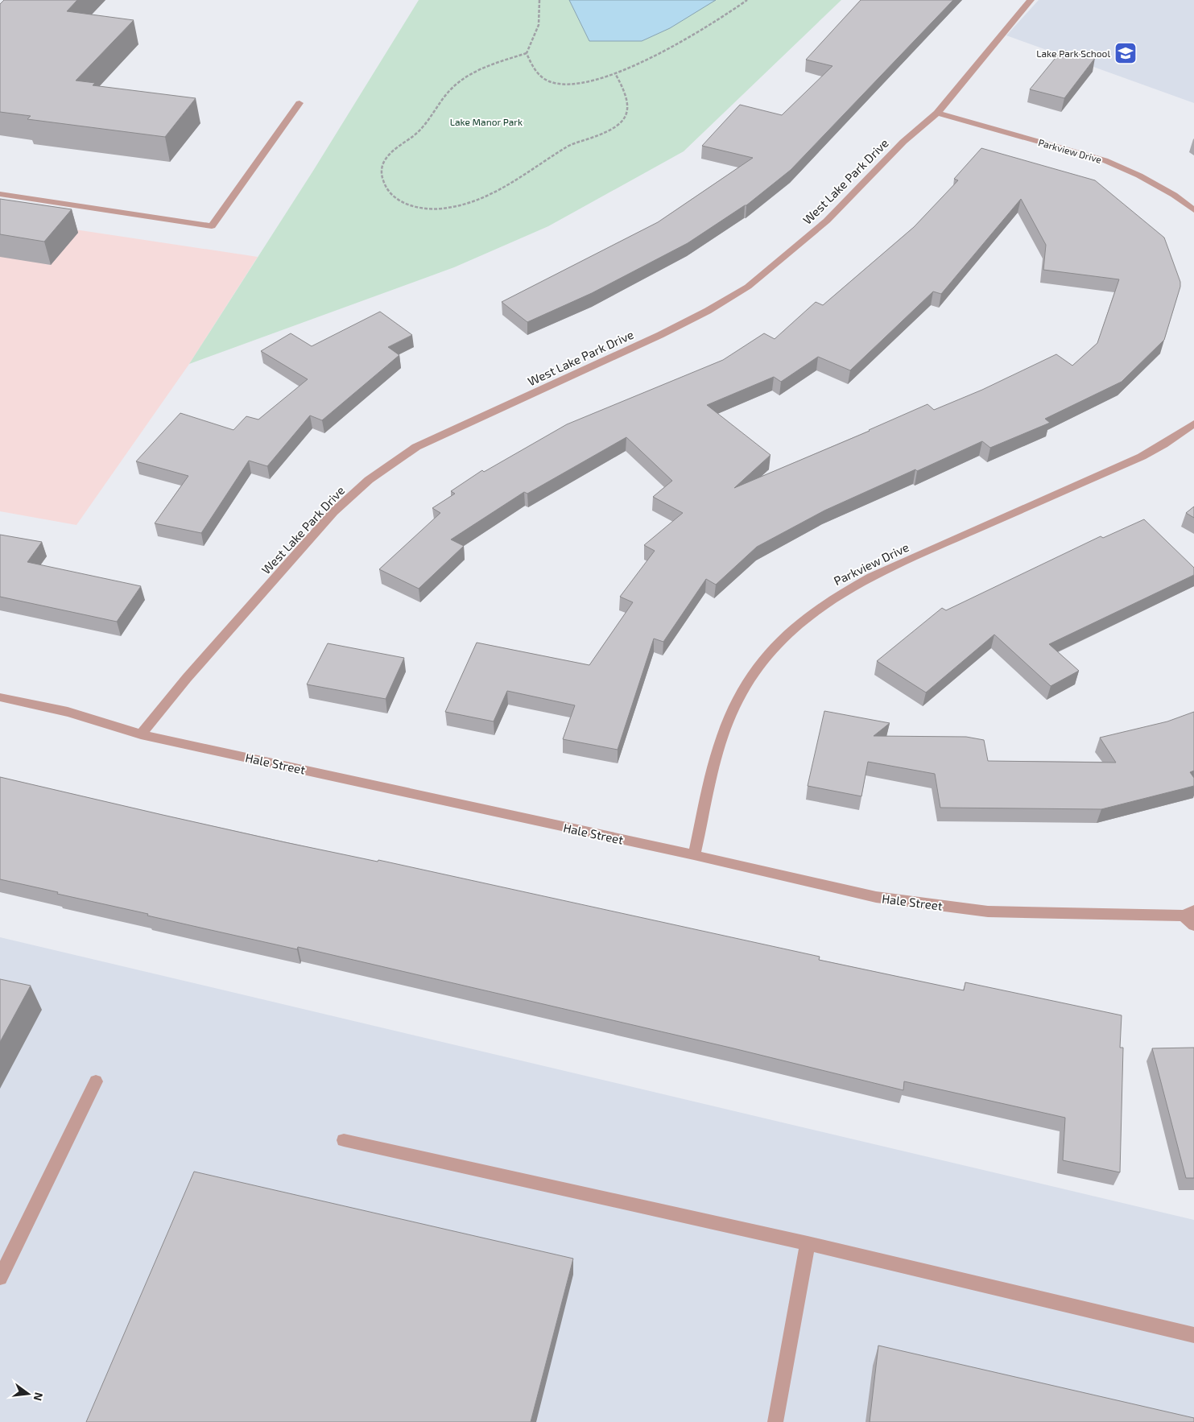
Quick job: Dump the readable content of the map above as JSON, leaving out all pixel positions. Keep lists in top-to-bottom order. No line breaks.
{"streets":{"street":["Parkview Drive","West Lake Park Drive","Hale Street"]},"crossings":[["Parkview Drive","West Lake Park Drive"],["Parkview Drive","Hale Street"],["West Lake Park Drive","Hale Street"]],"parks":["Lake Manor Park"],"places":{"school or university":["Lake Park School"]},"north":"right"}
